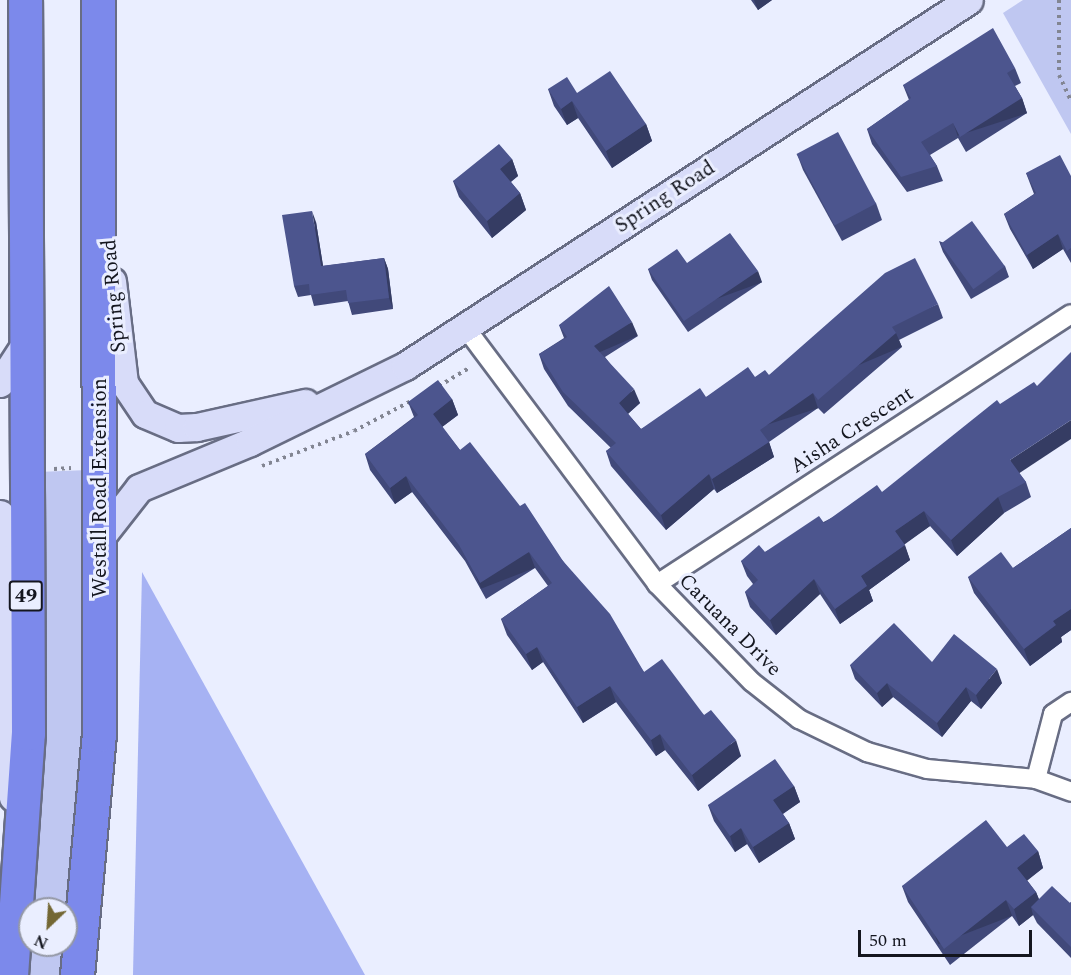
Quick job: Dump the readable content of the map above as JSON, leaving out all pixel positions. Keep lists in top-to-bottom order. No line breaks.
{"streets":{"highway":["Westall Road Extension","49"],"main road":["Spring Road"],"street":["Aisha Crescent","Caruana Drive"]},"crossings":[["Spring Road","Westall Road Extension"],["Spring Road","Caruana Drive"],["Aisha Crescent","Caruana Drive"]],"scale_bar":"50 m","north":"bottom left"}
